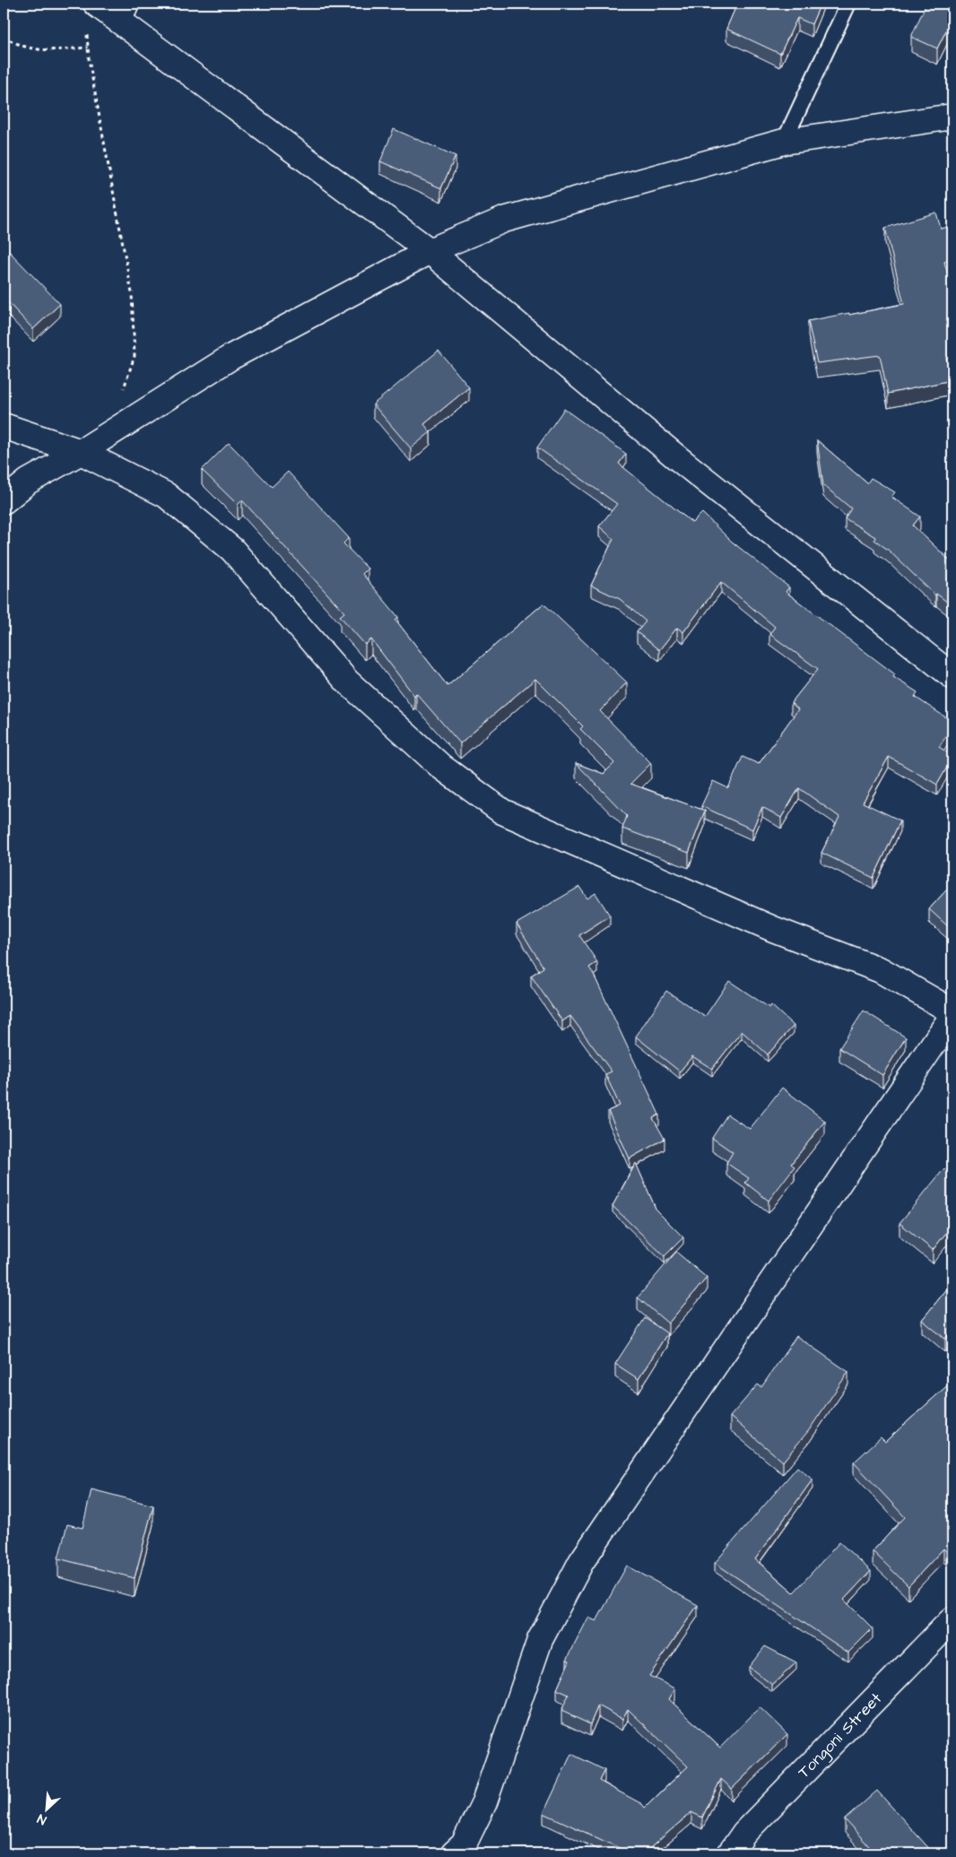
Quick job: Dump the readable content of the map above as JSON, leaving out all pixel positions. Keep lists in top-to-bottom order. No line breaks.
{"streets":{"main road":["Tongoni Street"]},"north":"bottom left"}
